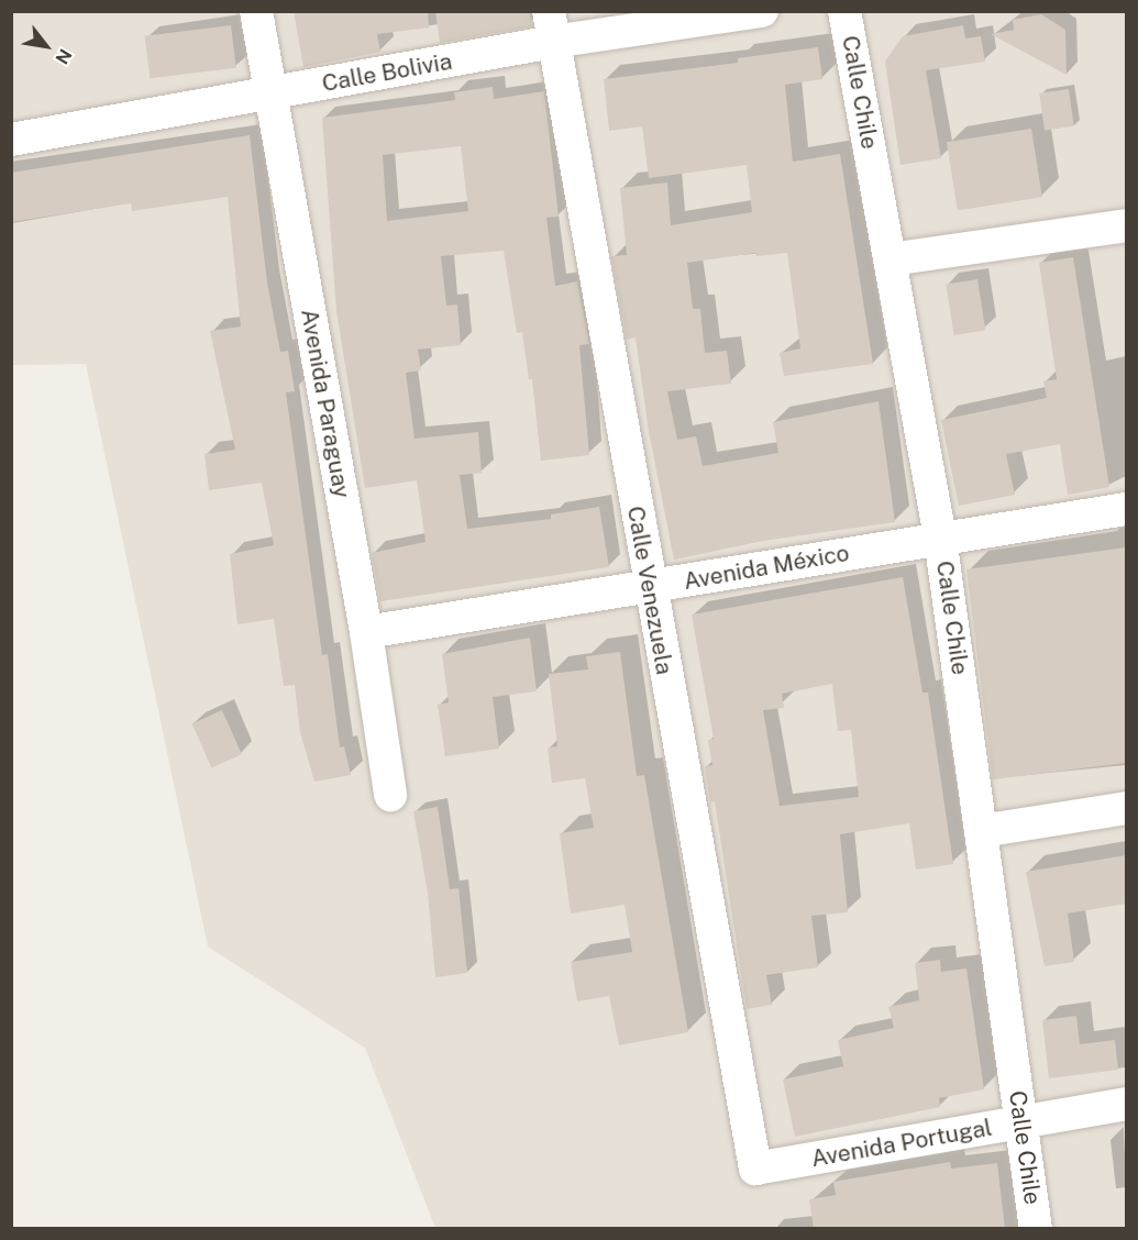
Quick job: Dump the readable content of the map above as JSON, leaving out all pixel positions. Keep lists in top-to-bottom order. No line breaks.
{"streets":{"street":["Calle Bolivia","Calle Chile","Avenida Paraguay","Avenida México","Calle Venezuela","Avenida Portugal"]},"crossings":[["Calle Bolivia","Avenida Paraguay"],["Calle Bolivia","Calle Venezuela"],["Calle Chile","Avenida México"],["Calle Chile","Avenida Portugal"],["Avenida Paraguay","Avenida México"],["Avenida México","Calle Venezuela"],["Calle Venezuela","Avenida Portugal"]],"north":"bottom right"}
